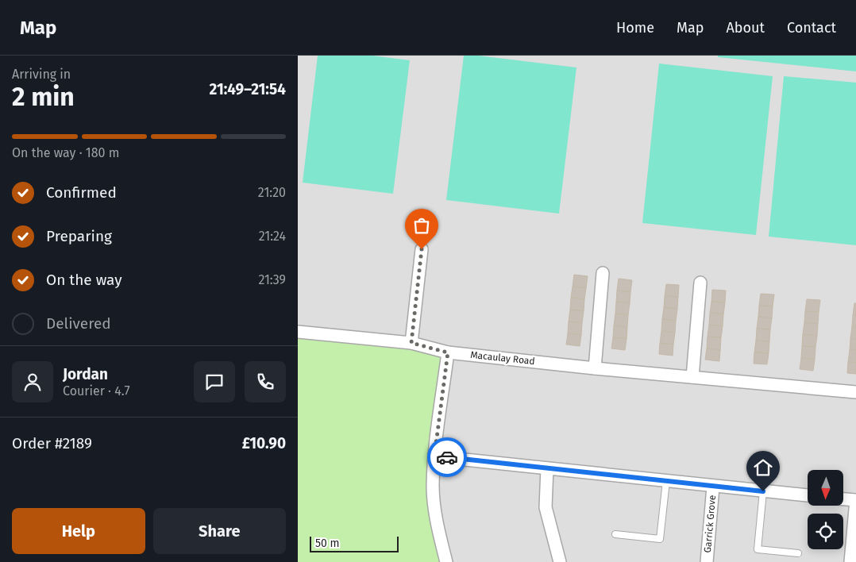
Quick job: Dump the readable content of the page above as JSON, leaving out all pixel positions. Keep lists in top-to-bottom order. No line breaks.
{"streets":{"street":["Macaulay Road","Garrick Grove"]},"scale_bar":"50 m","north":"bottom","page":{"header":"Map","nav":["Home","Map","About","Contact"],"heading":["2 min","Arriving in","21:49–21:54"],"panel":["Jordan","Courier · 4.7","Order #2189","£10.90"],"bar":"On the way · 180 m","list":[["Confirmed","21:20"],["Preparing","21:24"],["On the way","21:39"],"Delivered"],"buttons":["Help","Share"],"scale":"50 m"}}
